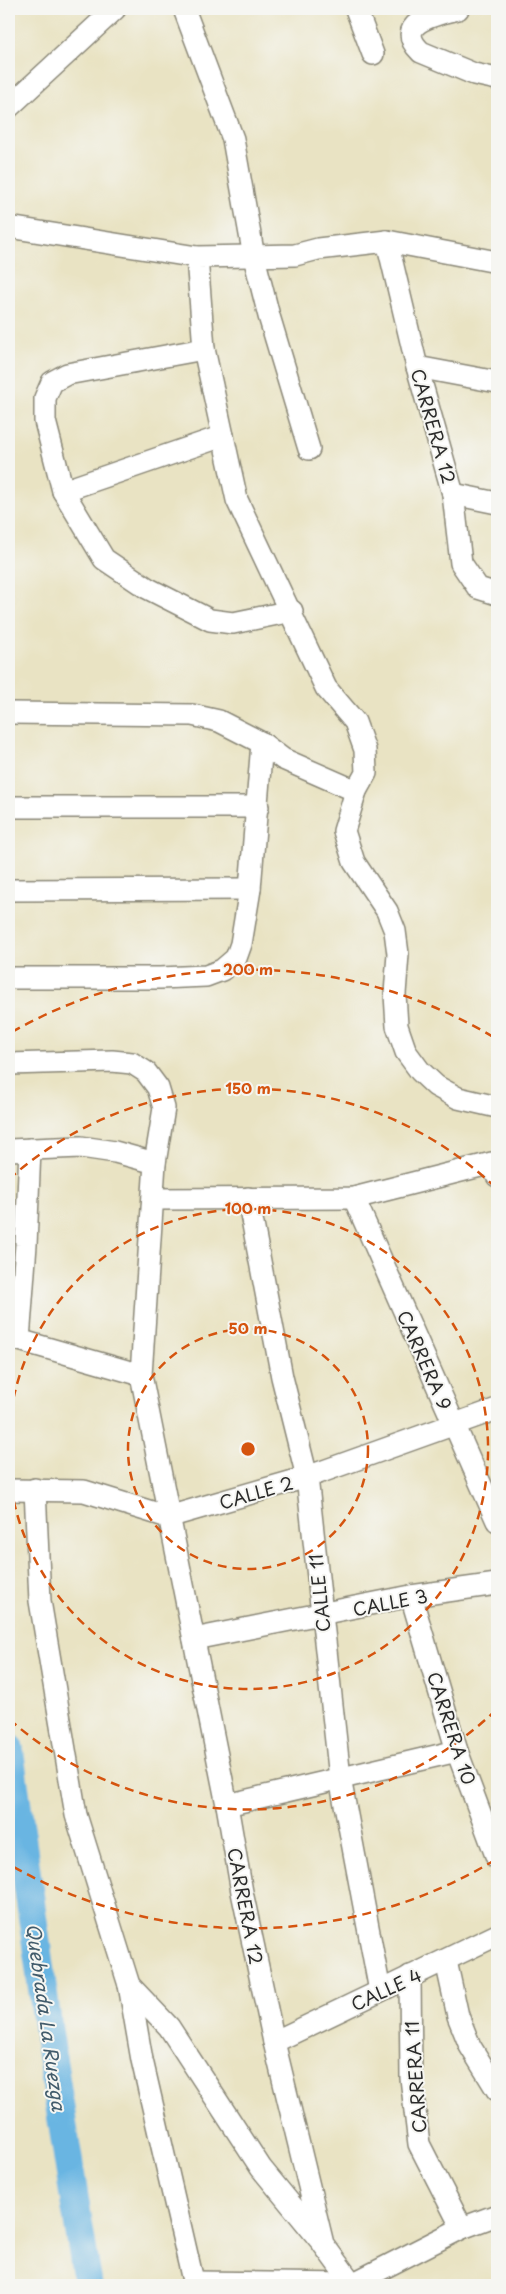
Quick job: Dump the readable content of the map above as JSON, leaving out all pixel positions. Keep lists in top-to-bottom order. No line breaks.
{"streets":{"street":["CARRERA 12","CARRERA 9","CALLE 2","CALLE 11","CALLE 3","CARRERA 10","CALLE 4","CARRERA 11"]},"crossings":[["CARRERA 12","CALLE 2"],["CARRERA 12","CALLE 3"],["CARRERA 12","CALLE 4"],["CARRERA 9","CALLE 2"],["CALLE 2","CALLE 11"],["CALLE 11","CALLE 3"],["CALLE 11","CALLE 4"],["CALLE 3","CARRERA 10"],["CALLE 4","CARRERA 11"]],"water":["Quebrada La Ruezga"],"rings":["200 m","150 m","100 m","50 m"]}
